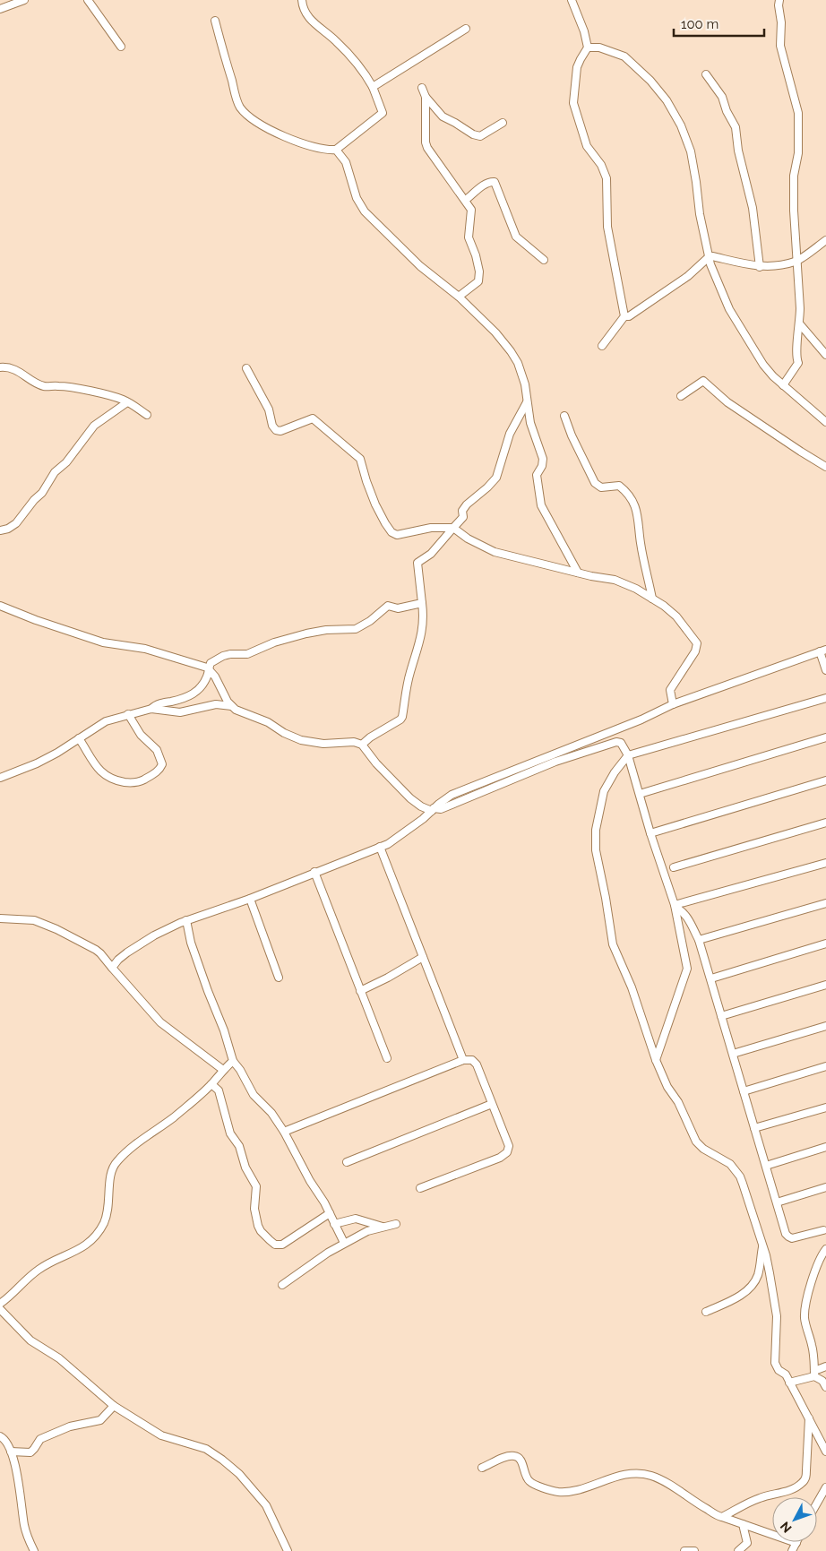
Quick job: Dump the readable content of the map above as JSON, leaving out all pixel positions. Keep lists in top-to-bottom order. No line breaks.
{"scale_bar":"100 m","north":"bottom left"}
